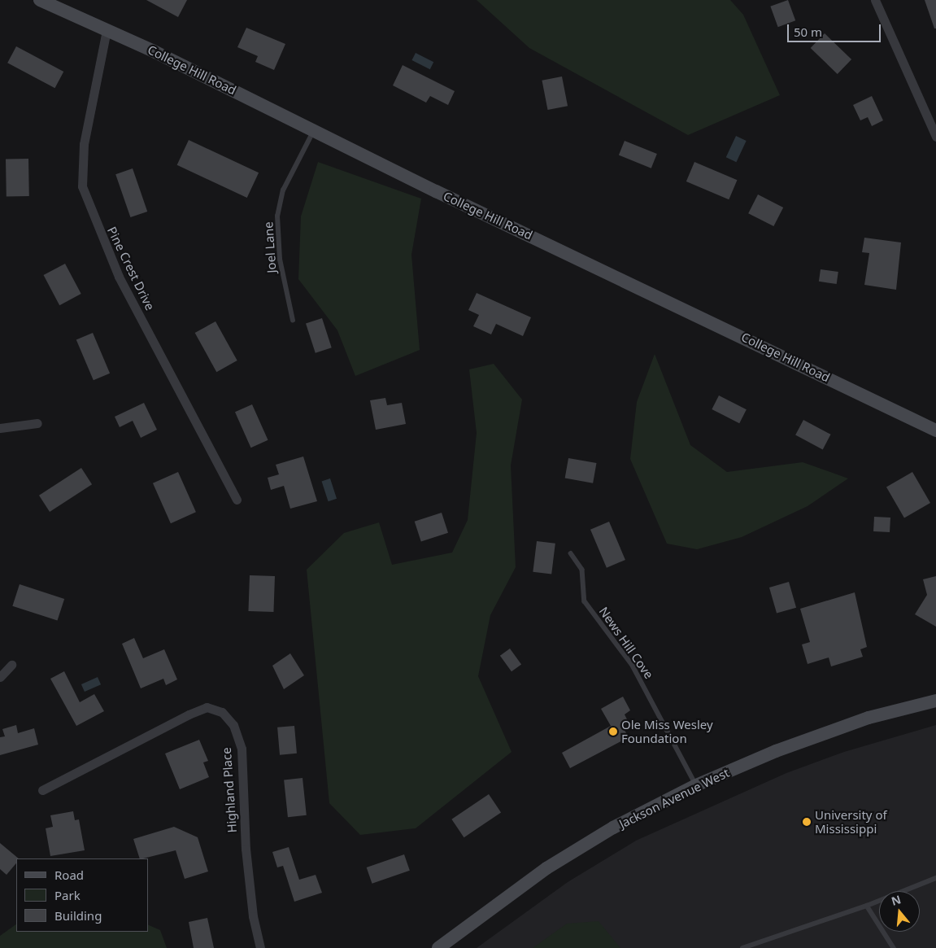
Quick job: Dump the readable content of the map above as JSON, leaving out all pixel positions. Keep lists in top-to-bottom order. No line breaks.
{"streets":{"street":["College Hill Road","Pine Crest Drive","Highland Place","Jackson Avenue West"],"lane":["Joel Lane","News Hill Cove"]},"crossings":[["College Hill Road","Joel Lane"],["College Hill Road","Pine Crest Drive"],["News Hill Cove","Jackson Avenue West"]],"places":["Ole Miss Wesley Foundation","University of Mississippi"],"legend":["Road","Park","Building"],"scale_bar":"50 m","north":"top"}
